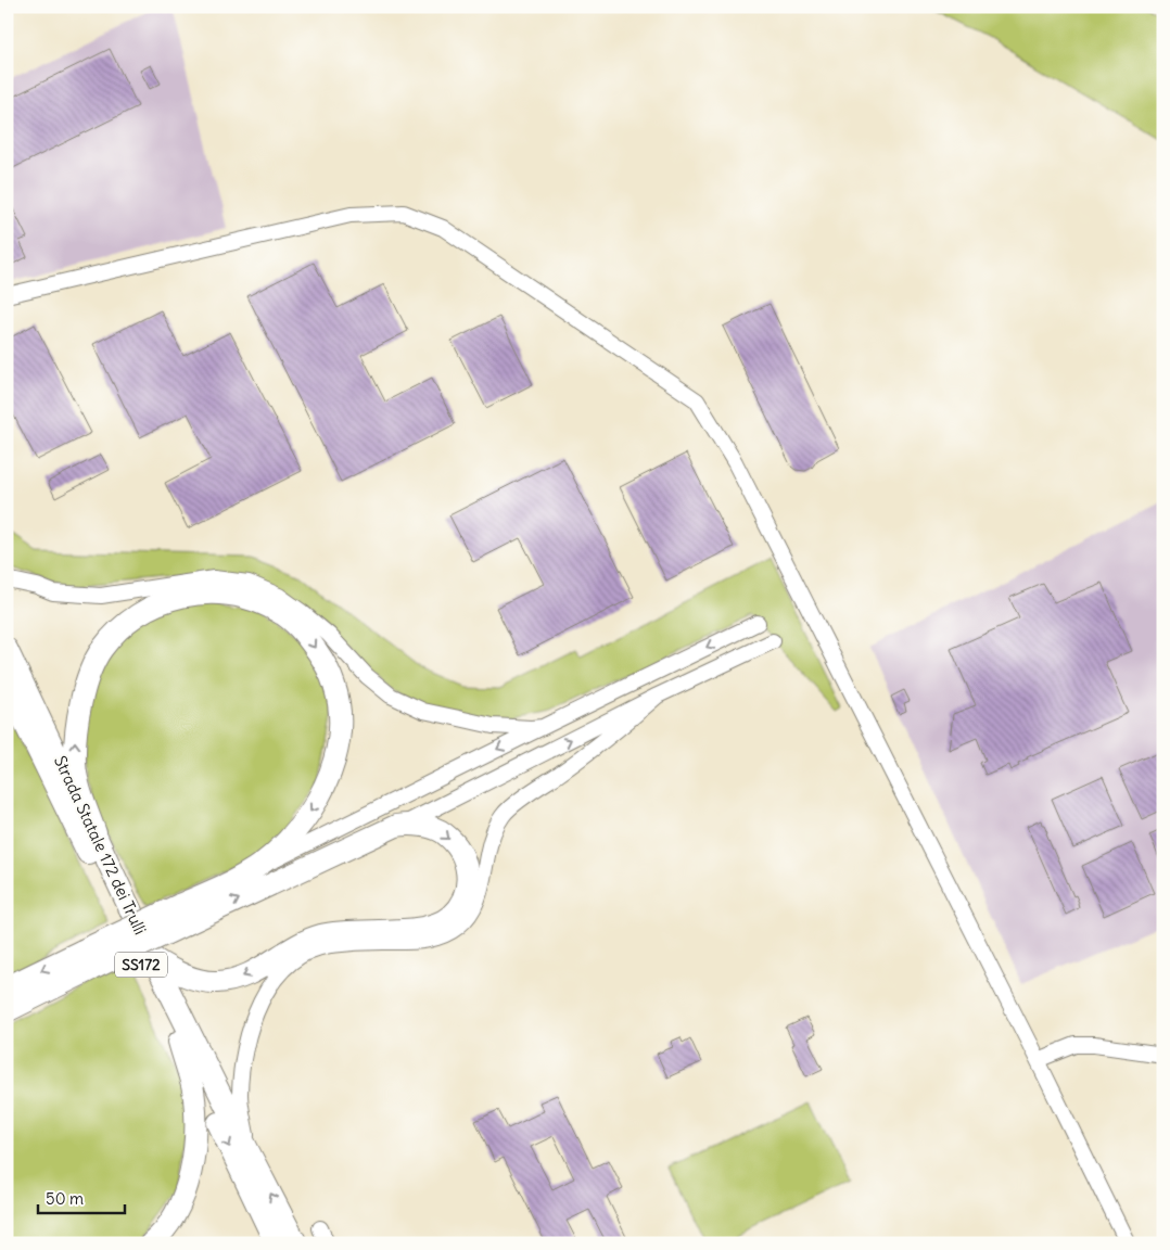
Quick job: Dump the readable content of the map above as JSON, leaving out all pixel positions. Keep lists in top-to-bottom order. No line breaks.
{"streets":{"highway":["Strada Statale 172 dei Trulli","SS172"]},"scale_bar":"50 m"}
